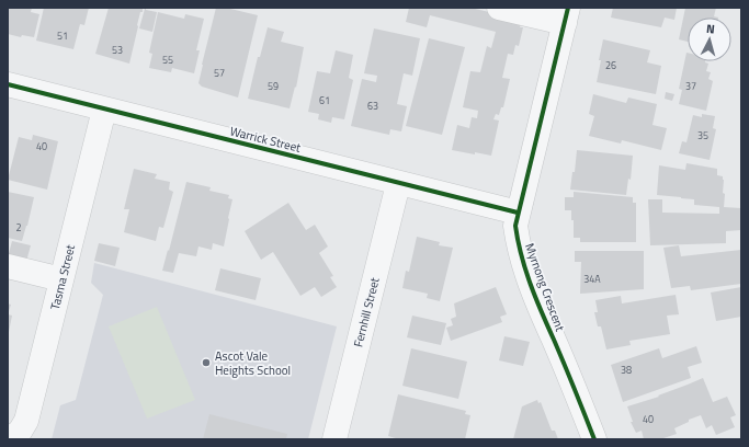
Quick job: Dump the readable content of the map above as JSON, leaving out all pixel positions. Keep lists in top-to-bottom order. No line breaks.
{"streets":{"street":["Warrick Street","Tasma Street","Myrnong Crescent","Fernhill Street"]},"crossings":[["Warrick Street","Tasma Street"],["Warrick Street","Myrnong Crescent"],["Warrick Street","Fernhill Street"]],"places":["Ascot Vale Heights School"],"house_numbers":["51","53","55","26","57","59","37","61","63","35","40","2","34A","38","40"],"north":"top"}
